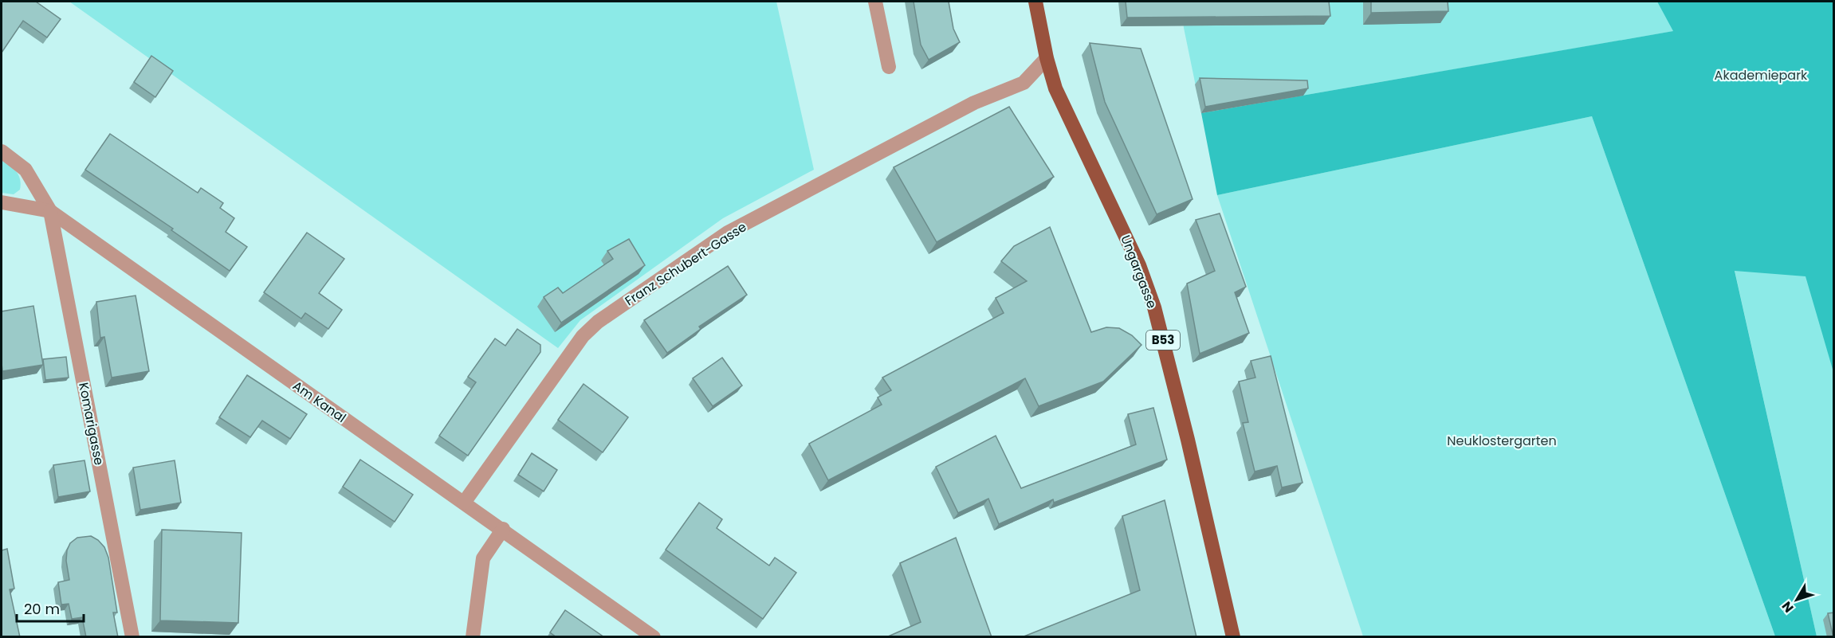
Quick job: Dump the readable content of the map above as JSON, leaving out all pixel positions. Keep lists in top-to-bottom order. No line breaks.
{"streets":{"main road":["Ungargasse","B53"],"street":["Franz Schubert-Gasse","Am Kanal","Komarigasse"]},"crossings":[["Franz Schubert-Gasse","Ungargasse"],["Franz Schubert-Gasse","Am Kanal"],["Am Kanal","Komarigasse"]],"parks":["Akademiepark","Neuklostergarten"],"scale_bar":"20 m","north":"bottom left"}
